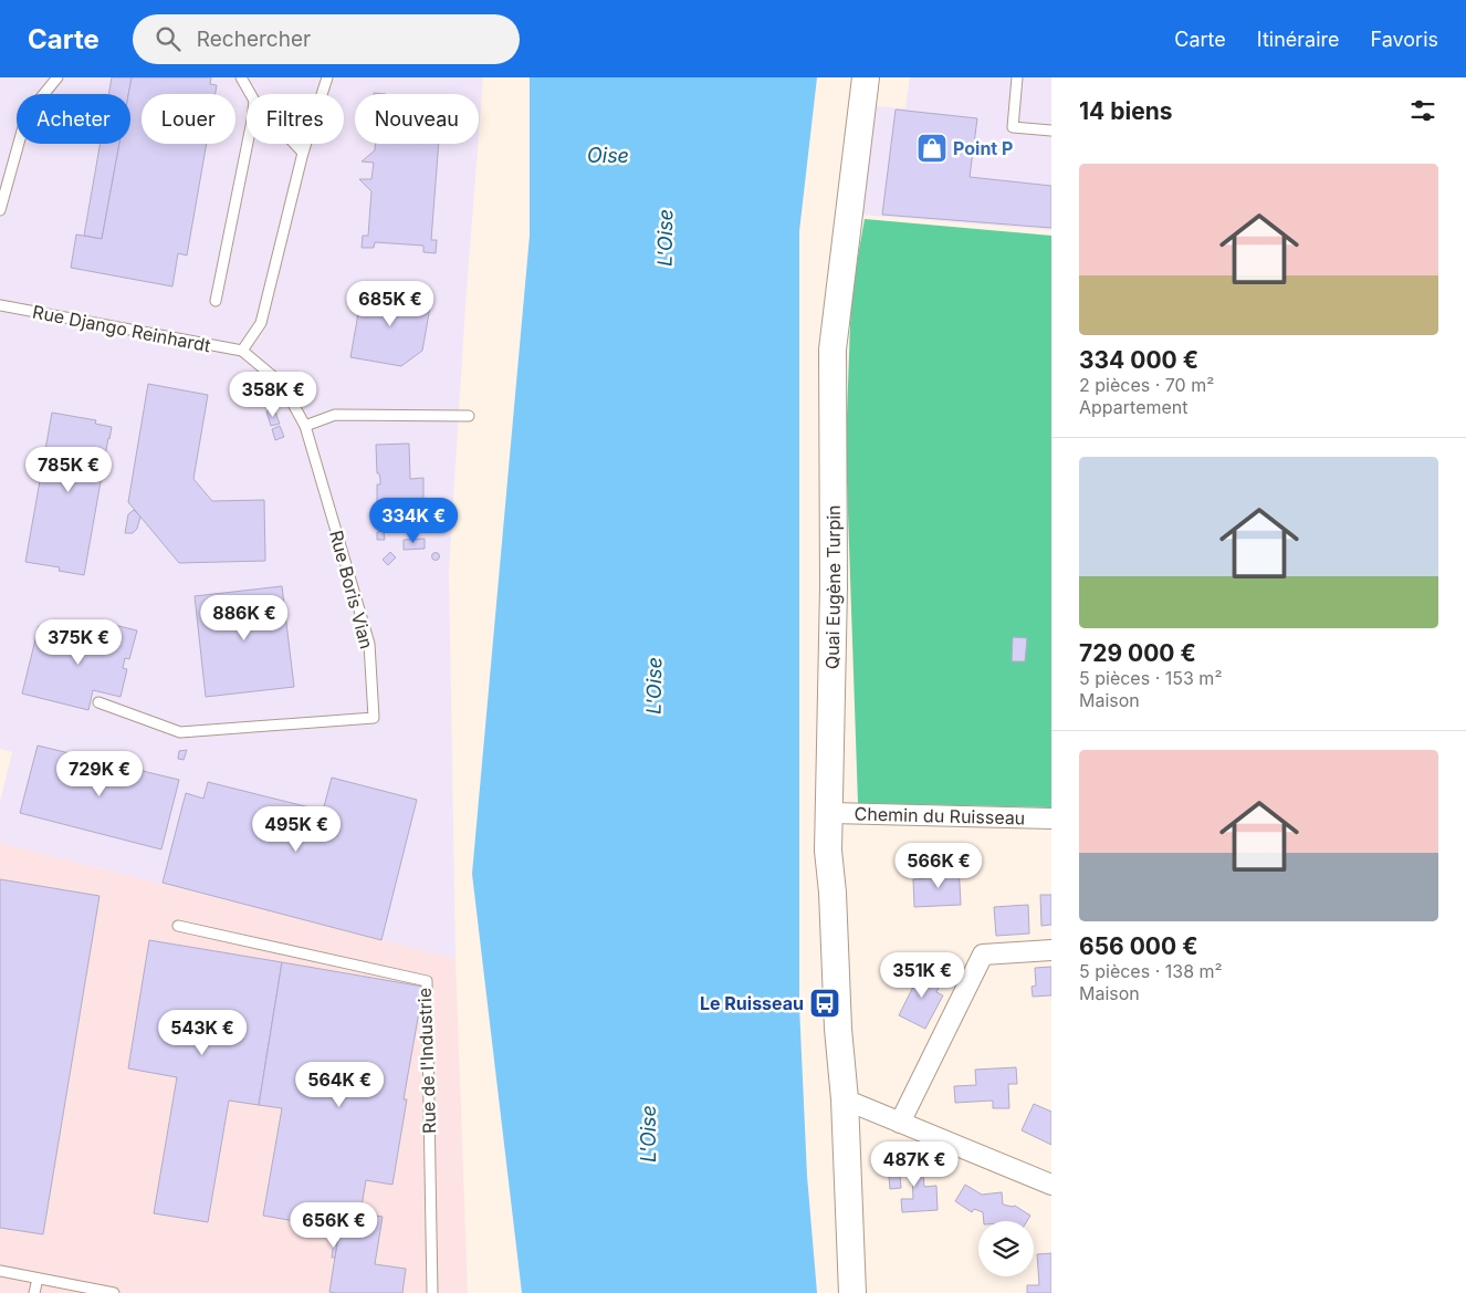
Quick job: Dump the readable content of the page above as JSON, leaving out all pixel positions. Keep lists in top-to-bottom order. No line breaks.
{"streets":{"main road":["Quai Eugène Turpin"],"street":["Chemin du Ruisseau"],"lane":["Rue Django Reinhardt","Rue Boris Vian","Rue de l'Industrie"]},"crossings":[["Rue Django Reinhardt","Rue Boris Vian"],["Quai Eugène Turpin","Chemin du Ruisseau"]],"water":["Oise","L'Oise"],"places":{"shop":["Point P"],"bus stop":["Le Ruisseau"]},"page":{"header":"Carte","search":"Rechercher","nav":["Carte","Itinéraire","Favoris"],"heading":"14 biens","chip":["Acheter","Louer","Filtres","Nouveau"],"list":[{"name":"334 000 €","note":"2 pièces · 70 m² · Appartement"},{"name":"729 000 €","note":"5 pièces · 153 m² · Maison"},{"name":"656 000 €","note":"5 pièces · 138 m² · Maison"}],"price":["685K €","358K €","785K €","334K €","886K €","375K €","729K €","495K €","566K €","351K €","543K €","564K €","487K €","656K €"]}}
